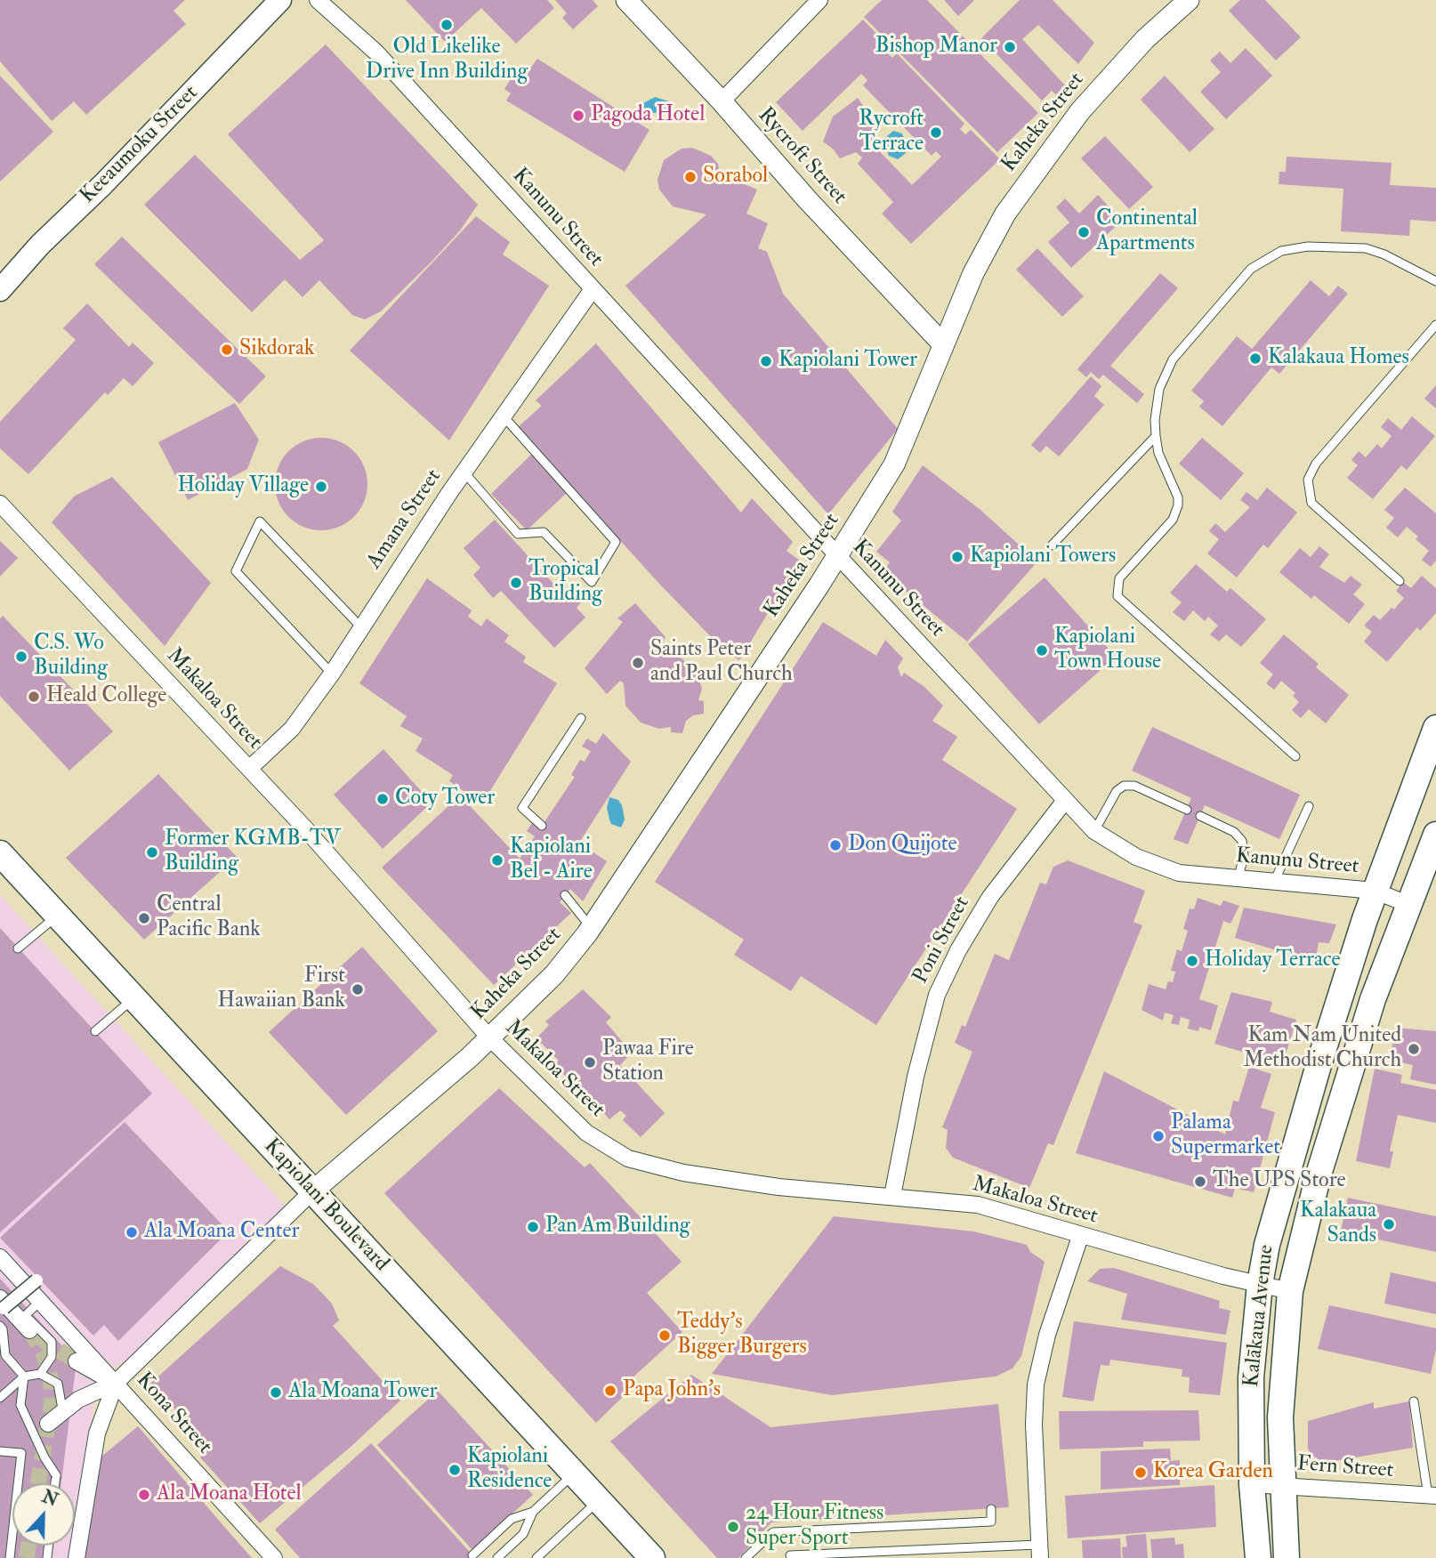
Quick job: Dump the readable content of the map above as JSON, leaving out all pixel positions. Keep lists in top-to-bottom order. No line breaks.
{"streets":{"main road":["Keeaumoku Street","Kapiolani Boulevard","Kalākaua Avenue"],"street":["Kaheka Street","Rycroft Street","Kanunu Street","Amana Street","Makaloa Street","Poni Street","Kona Street","Fern Street"]},"crossings":[["Kaheka Street","Rycroft Street"],["Kaheka Street","Kanunu Street"],["Kaheka Street","Makaloa Street"],["Kaheka Street","Kapiolani Boulevard"],["Kanunu Street","Amana Street"],["Kanunu Street","Poni Street"],["Kanunu Street","Kalākaua Avenue"],["Amana Street","Makaloa Street"],["Makaloa Street","Poni Street"],["Makaloa Street","Kalākaua Avenue"],["Kalākaua Avenue","Fern Street"]],"places":["Old Likelike Drive Inn Building","Bishop Manor","Pagoda Hotel","Rycroft Terrace","Sorabol","Continental Apartments","Sikdorak","Kalakaua Homes","Kapiolani Tower","Holiday Village","Kapiolani Towers","Tropical Building","Kapiolani Town House","C.S. Wo Building","Saints Peter and Paul Church","Heald College","Coty Tower","Don Quijote","Former KGMB-TV Building","Kapiolani Bel - Aire","Central Pacific Bank","Holiday Terrace","First Hawaiian Bank","Kam Nam United Methodist Church","Pawaa Fire Station","Palama Supermarket","The UPS Store","Kalakaua Sands","Pan Am Building","Ala Moana Center","Teddy's Bigger Burgers","Papa John's","Ala Moana Tower","Kapiolani Residence","Korea Garden","Ala Moana Hotel","24 Hour Fitness Super Sport"],"north":"top"}
